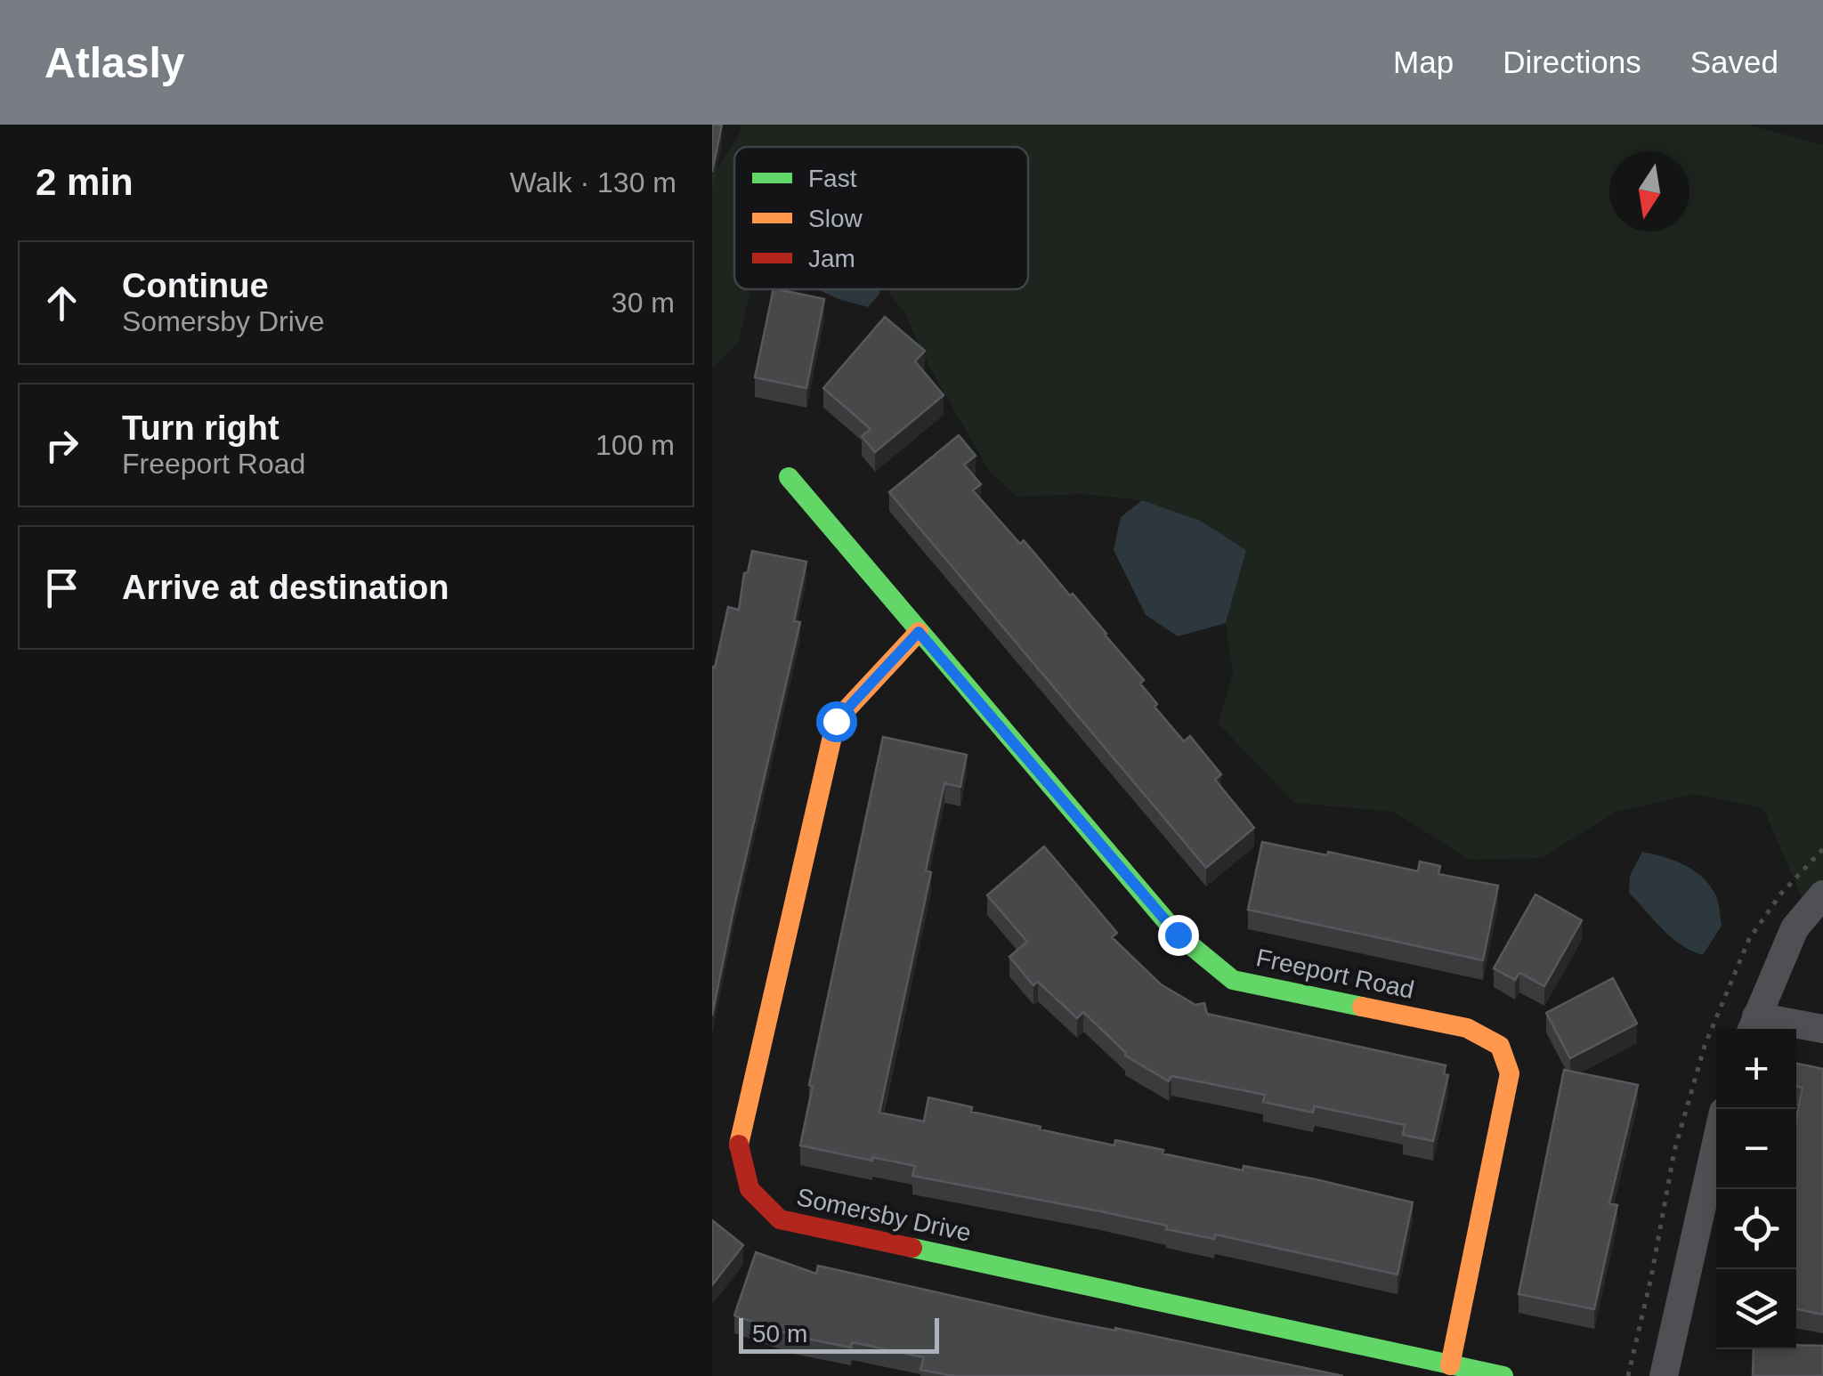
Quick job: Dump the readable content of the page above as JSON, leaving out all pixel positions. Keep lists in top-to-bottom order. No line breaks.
{"streets":{"street":["Freeport Road","Somersby Drive"]},"crossings":[["Freeport Road","Somersby Drive"]],"legend":["Fast","Slow","Jam"],"scale_bar":"50 m","north":"bottom","page":{"header":"Atlasly","nav":["Map","Directions","Saved"],"heading":["2 min","Walk · 130 m"],"list":[["Continue","Somersby Drive","30 m"],["Turn right","Freeport Road","100 m"],"Arrive at destination"],"map_buttons":["+","−"],"scale":"50 m"}}
